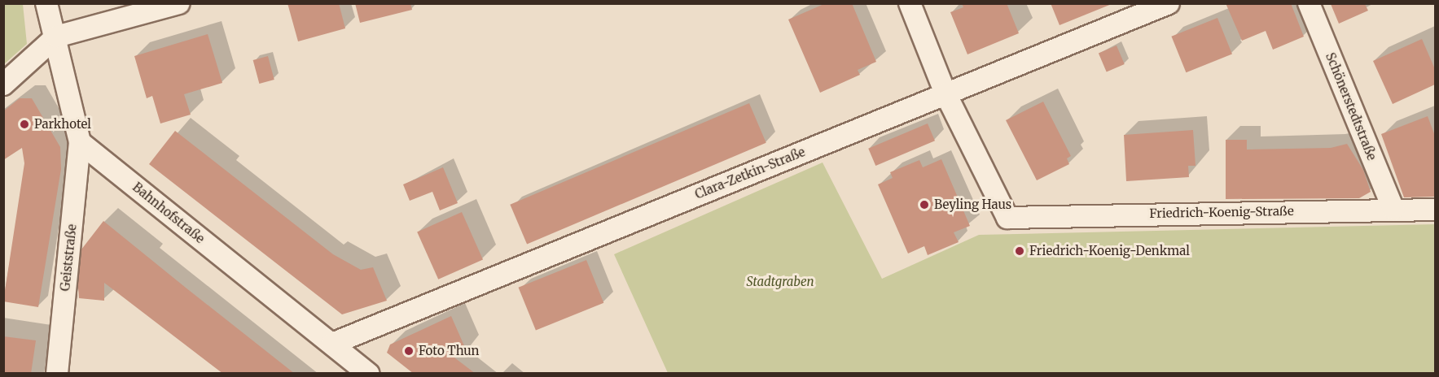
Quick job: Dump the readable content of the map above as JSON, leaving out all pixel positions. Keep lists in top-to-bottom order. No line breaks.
{"streets":{"street":["Schönerstedtstraße","Clara-Zetkin-Straße","Friedrich-Koenig-Straße","Bahnhofstraße","Geiststraße"]},"crossings":[["Schönerstedtstraße","Friedrich-Koenig-Straße"],["Clara-Zetkin-Straße","Friedrich-Koenig-Straße"],["Clara-Zetkin-Straße","Bahnhofstraße"],["Bahnhofstraße","Geiststraße"]],"parks":["Stadtgraben"],"places":["Parkhotel","Beyling Haus","Friedrich-Koenig-Denkmal","Foto Thun"]}
